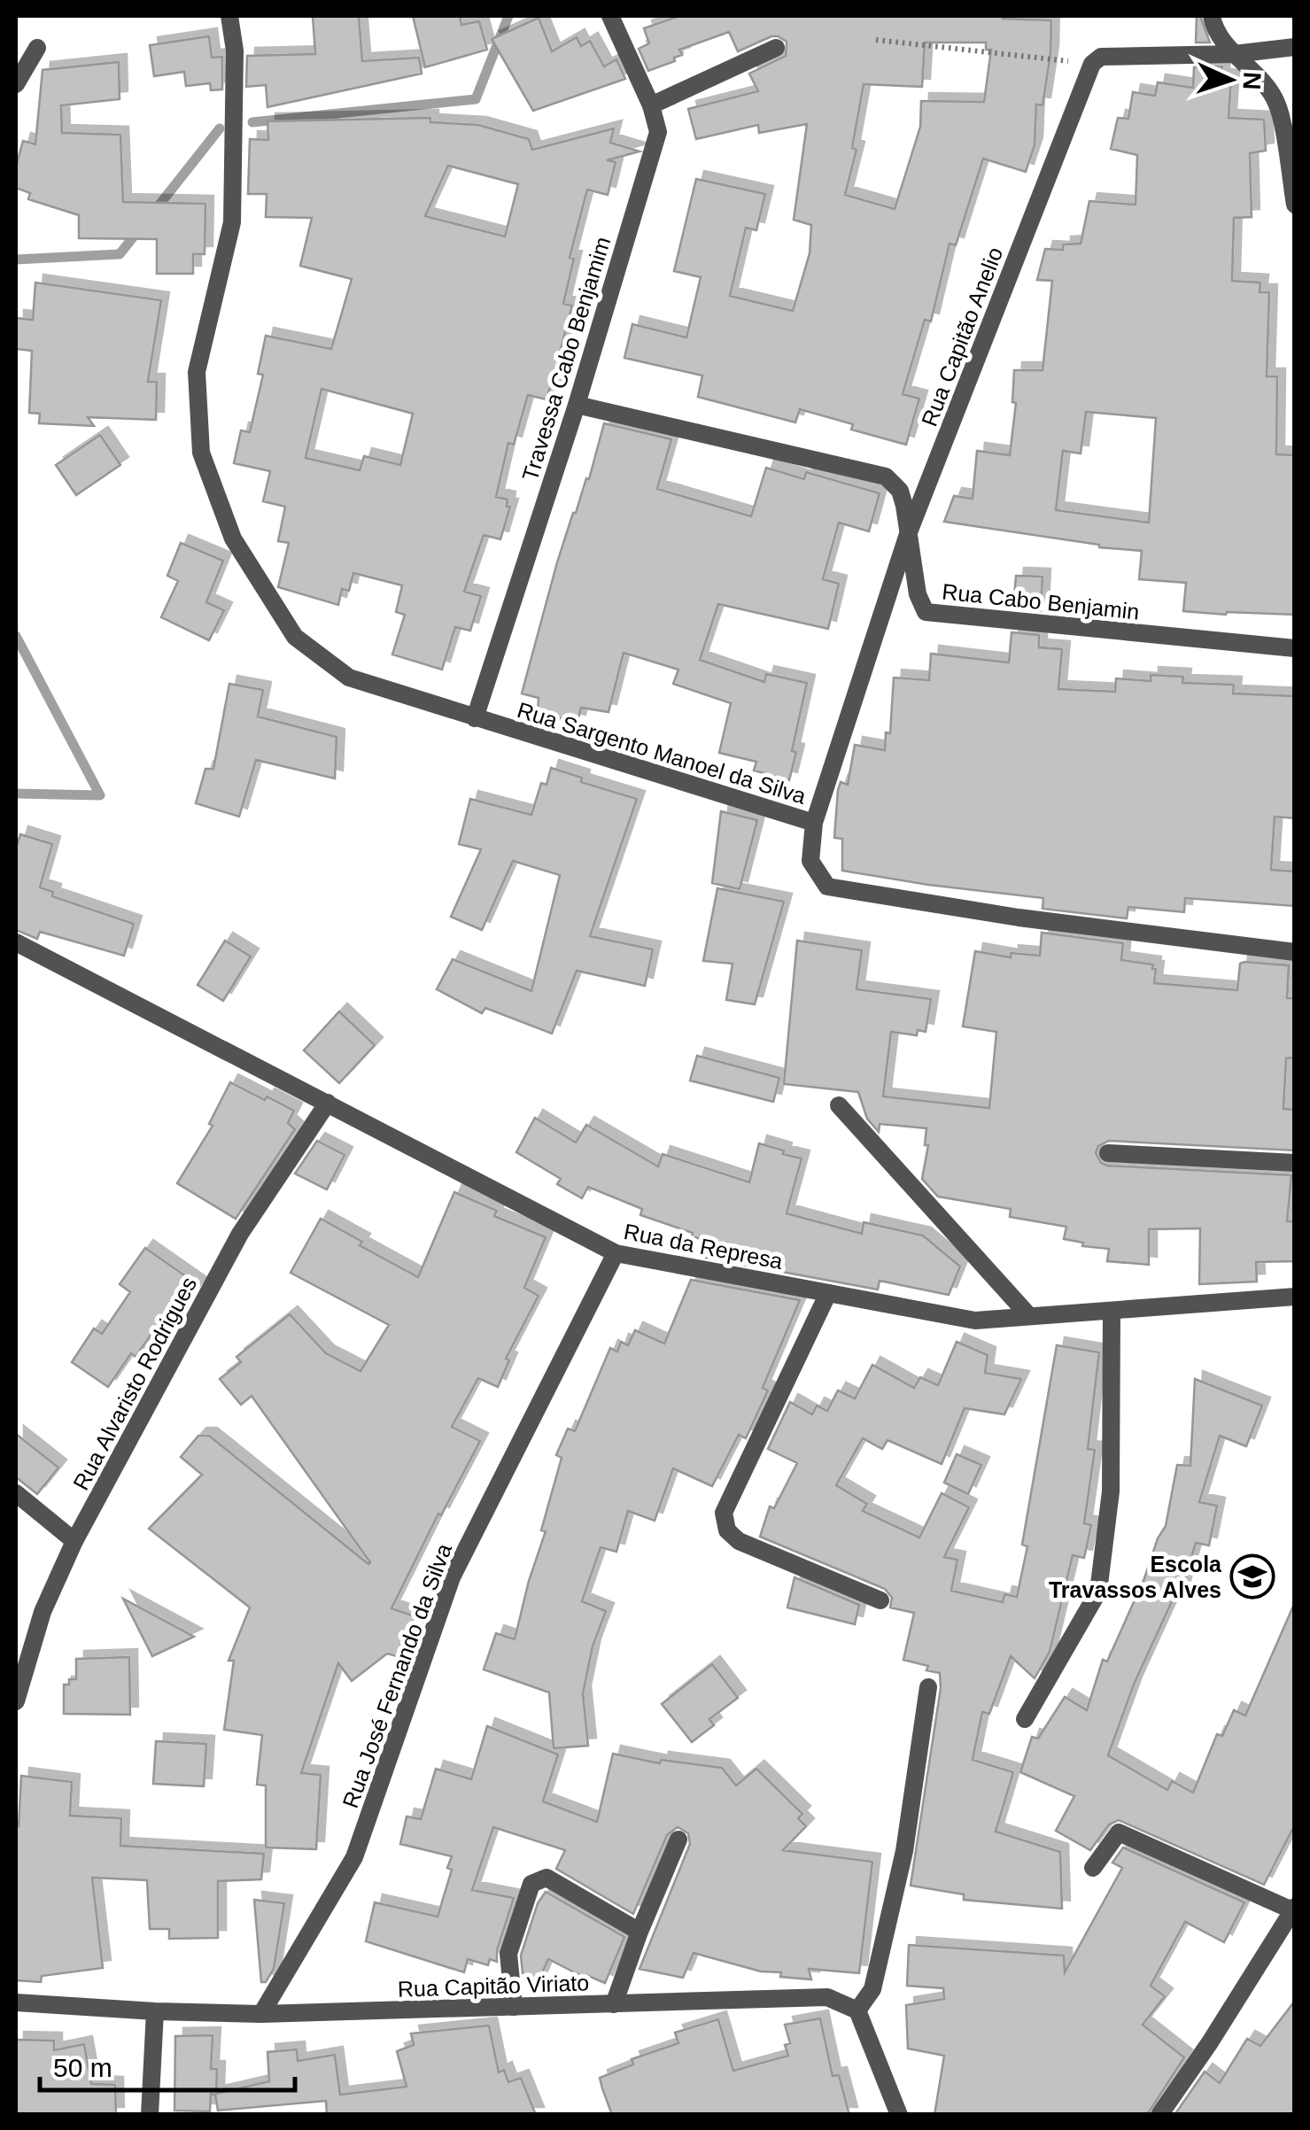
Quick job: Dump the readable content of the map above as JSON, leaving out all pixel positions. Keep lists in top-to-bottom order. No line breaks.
{"streets":{"street":["Rua Capitão Anelio","Travessa Cabo Benjamim","Rua Cabo Benjamin","Rua Sargento Manoel da Silva","Rua da Represa","Rua Alvaristo Rodrigues","Rua José Fernando da Silva","Rua Capitão Viriato"]},"crossings":[["Rua Capitão Anelio","Rua Cabo Benjamin"],["Rua Capitão Anelio","Rua Sargento Manoel da Silva"],["Travessa Cabo Benjamim","Rua Cabo Benjamin"],["Travessa Cabo Benjamim","Rua Sargento Manoel da Silva"],["Rua da Represa","Rua Alvaristo Rodrigues"],["Rua da Represa","Rua José Fernando da Silva"],["Rua José Fernando da Silva","Rua Capitão Viriato"]],"places":{"school or university":["Escola Travassos Alves"]},"scale_bar":"50 m","north":"right"}
